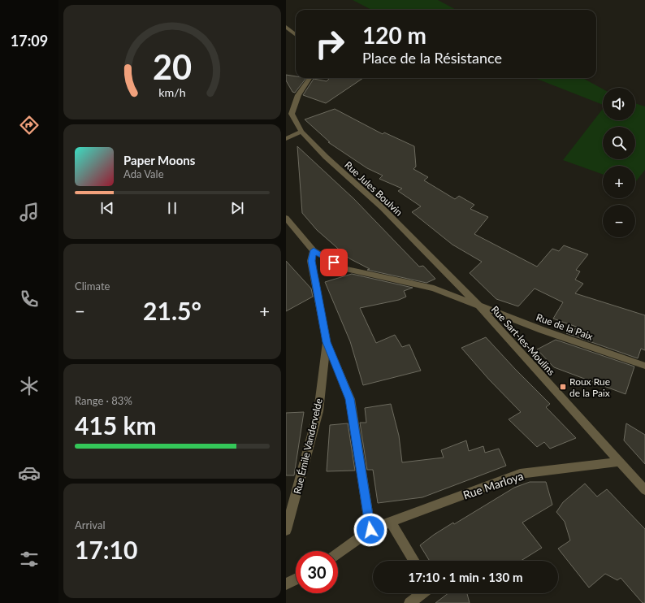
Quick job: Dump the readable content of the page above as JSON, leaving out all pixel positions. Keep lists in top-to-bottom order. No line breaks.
{"streets":{"street":["Rue Jules Boulvin","Rue de la Paix","Rue Sart-les-Moulins","Rue Émile Vandervelde","Rue Marloya"]},"crossings":[["Rue Jules Boulvin","Rue de la Paix"],["Rue Jules Boulvin","Rue Sart-les-Moulins"],["Rue de la Paix","Rue Sart-les-Moulins"],["Rue Sart-les-Moulins","Rue Marloya"]],"places":{"transit":["Roux Rue de la Paix"]},"page":{"tabs":"17:09","turn":["120 m","Place de la Résistance"],"map_buttons":["+","−"],"song":["Paper Moons","Ada Vale"],"tile":["Climate",["Range · 83%","415 km"],["Arrival","17:10"]],"heat":["−","21.5°","+"],"limit":"30","trip":"17:10 · 1 min · 130 m","gauge":["20","km/h"]}}
